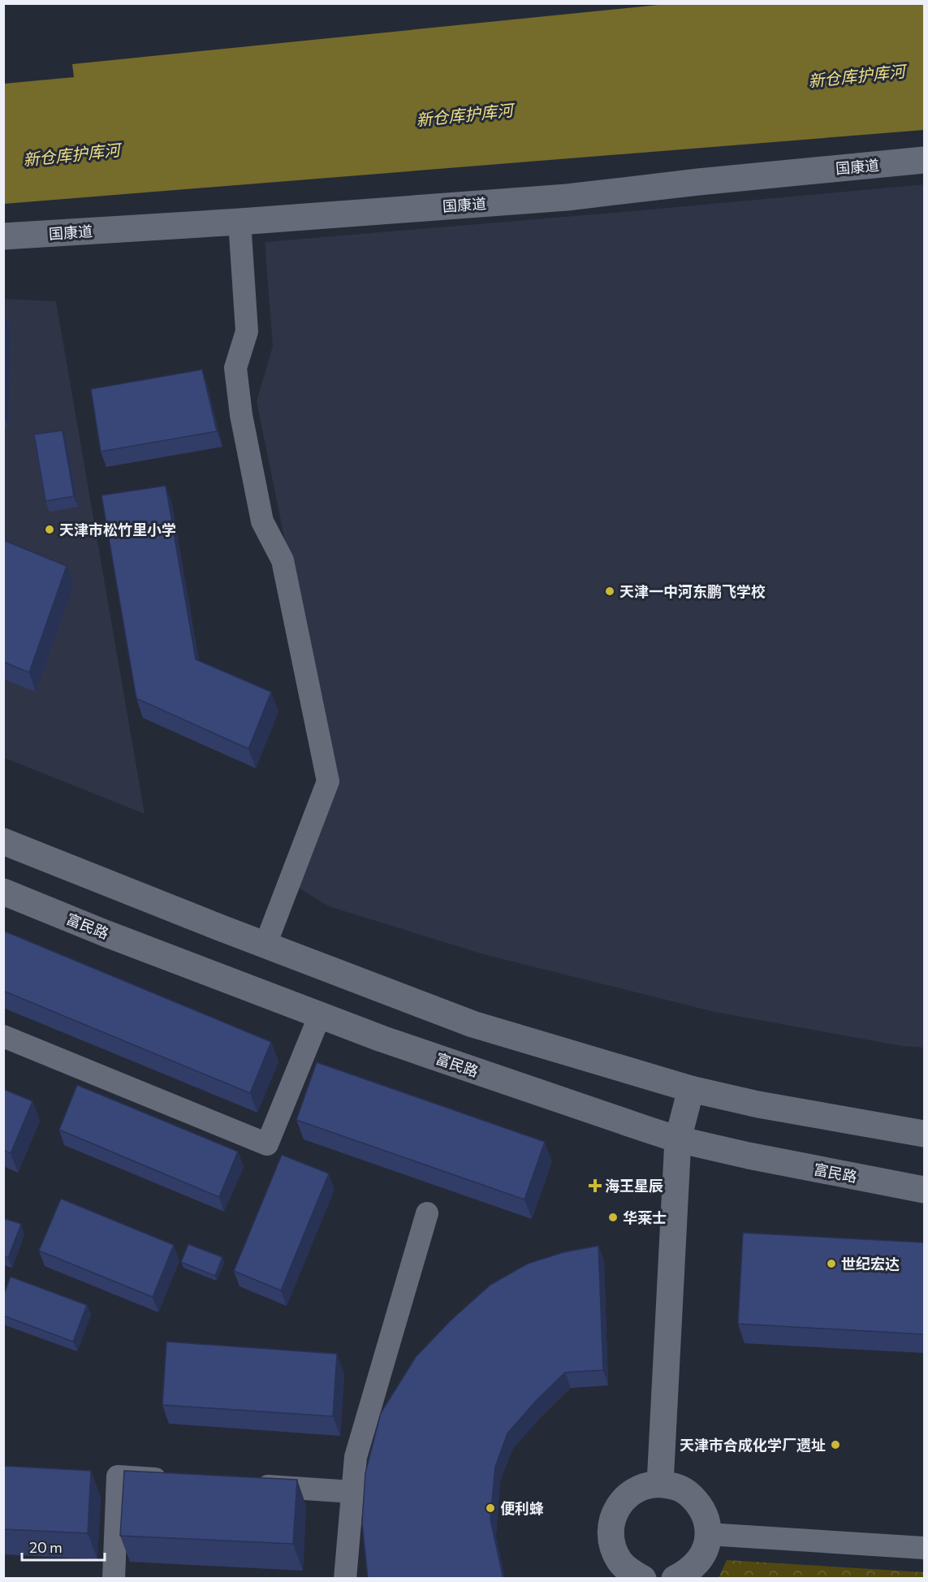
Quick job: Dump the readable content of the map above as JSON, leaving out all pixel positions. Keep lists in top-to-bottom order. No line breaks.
{"streets":{"main road":["国康道","富民路"]},"water":["新仓库护库河"],"places":{"other":["天津市松竹里小学","天津一中河东鹏飞学校","华莱士","世纪宏达","天津市合成化学厂遗址","便利蜂"],"health":["海王星辰"]},"scale_bar":"20 m"}
